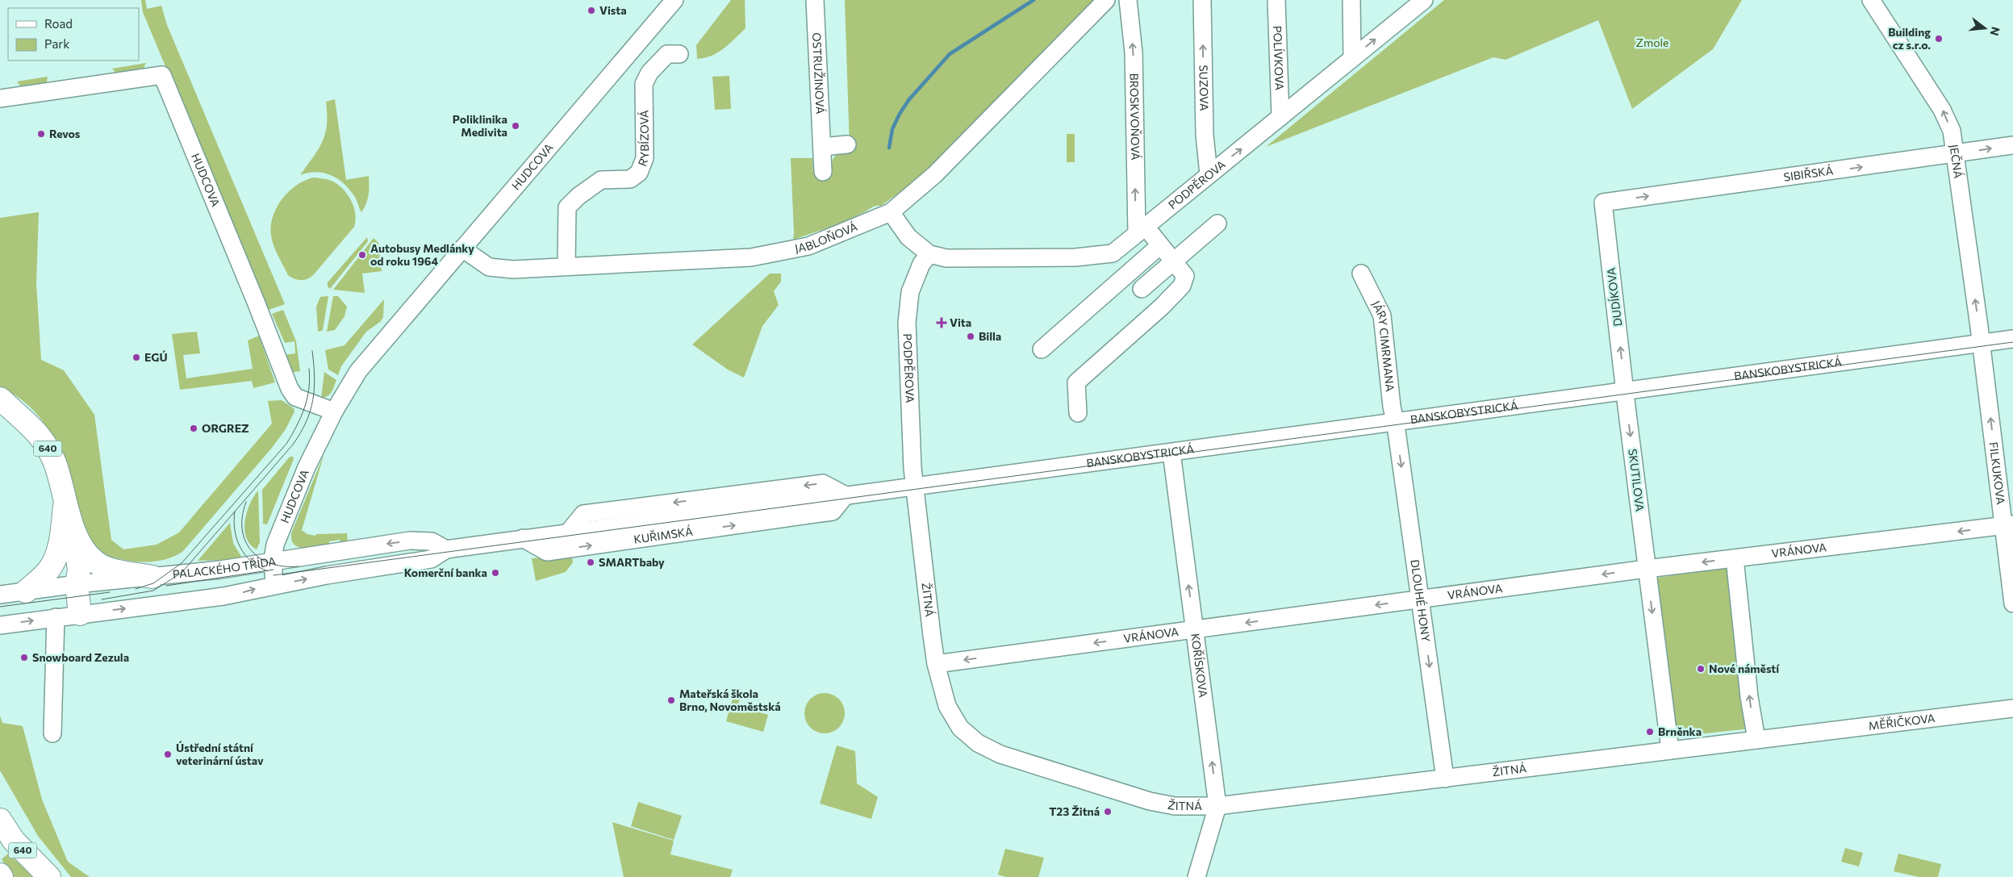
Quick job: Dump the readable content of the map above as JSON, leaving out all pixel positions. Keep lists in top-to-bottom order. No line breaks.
{"streets":{"highway":["640"],"street":["POLÍVKOVA","OSTRUŽINOVÁ","SUZOVA","BROSKVOŇOVÁ","RYBÍZOVÁ","JEČNÁ","HUDCOVA","SIBIŘSKÁ","PODPĚROVA","JABLOŇOVÁ","DUDÍKOVA","JÁRY CIMRMANA","BANSKOBYSTRICKÁ","FILKUKOVA","SKUTILOVA","KUŘIMSKÁ","VRÁNOVA","PALACKÉHO TŘÍDA","ŽITNÁ","DLOUHÉ HONY","KOŘÍSKOVA","MĚŘIČKOVA"]},"crossings":[["POLÍVKOVA","PODPĚROVA"],["SUZOVA","PODPĚROVA"],["BROSKVOŇOVÁ","PODPĚROVA"],["RYBÍZOVÁ","JABLOŇOVÁ"],["JEČNÁ","SIBIŘSKÁ"],["JEČNÁ","BANSKOBYSTRICKÁ"],["JEČNÁ","FILKUKOVA"],["HUDCOVA","JABLOŇOVÁ"],["HUDCOVA","PALACKÉHO TŘÍDA"],["SIBIŘSKÁ","DUDÍKOVA"],["PODPĚROVA","JABLOŇOVÁ"],["PODPĚROVA","BANSKOBYSTRICKÁ"],["PODPĚROVA","KUŘIMSKÁ"],["PODPĚROVA","ŽITNÁ"],["DUDÍKOVA","BANSKOBYSTRICKÁ"],["DUDÍKOVA","SKUTILOVA"],["JÁRY CIMRMANA","BANSKOBYSTRICKÁ"],["JÁRY CIMRMANA","DLOUHÉ HONY"],["BANSKOBYSTRICKÁ","FILKUKOVA"],["BANSKOBYSTRICKÁ","SKUTILOVA"],["BANSKOBYSTRICKÁ","KUŘIMSKÁ"],["BANSKOBYSTRICKÁ","ŽITNÁ"],["BANSKOBYSTRICKÁ","DLOUHÉ HONY"],["BANSKOBYSTRICKÁ","KOŘÍSKOVA"],["640","PALACKÉHO TŘÍDA"],["FILKUKOVA","VRÁNOVA"],["SKUTILOVA","VRÁNOVA"],["KUŘIMSKÁ","PALACKÉHO TŘÍDA"],["KUŘIMSKÁ","ŽITNÁ"],["VRÁNOVA","ŽITNÁ"],["VRÁNOVA","DLOUHÉ HONY"],["VRÁNOVA","KOŘÍSKOVA"],["ŽITNÁ","DLOUHÉ HONY"],["ŽITNÁ","KOŘÍSKOVA"]],"one_way":["BROSKVOŇOVÁ","JEČNÁ","SIBIŘSKÁ","DUDÍKOVA","FILKUKOVA","SKUTILOVA","VRÁNOVA","DLOUHÉ HONY","KOŘÍSKOVA"],"parks":["Zmole"],"places":{"other":["Vista","Building cz s.r.o.","Poliklinika Medivita","Revos","Autobusy Medlánky od roku 1964","Billa","EGÚ","ORGREZ","SMARTbaby","Komerční banka","Snowboard Zezula","Nové náměstí","Mateřská škola Brno, Novoměstská","Brněnka","Ústřední státní veterinární ústav","T23 Žitná"],"health":["Vita"]},"legend":["Road","Park"],"north":"right"}
